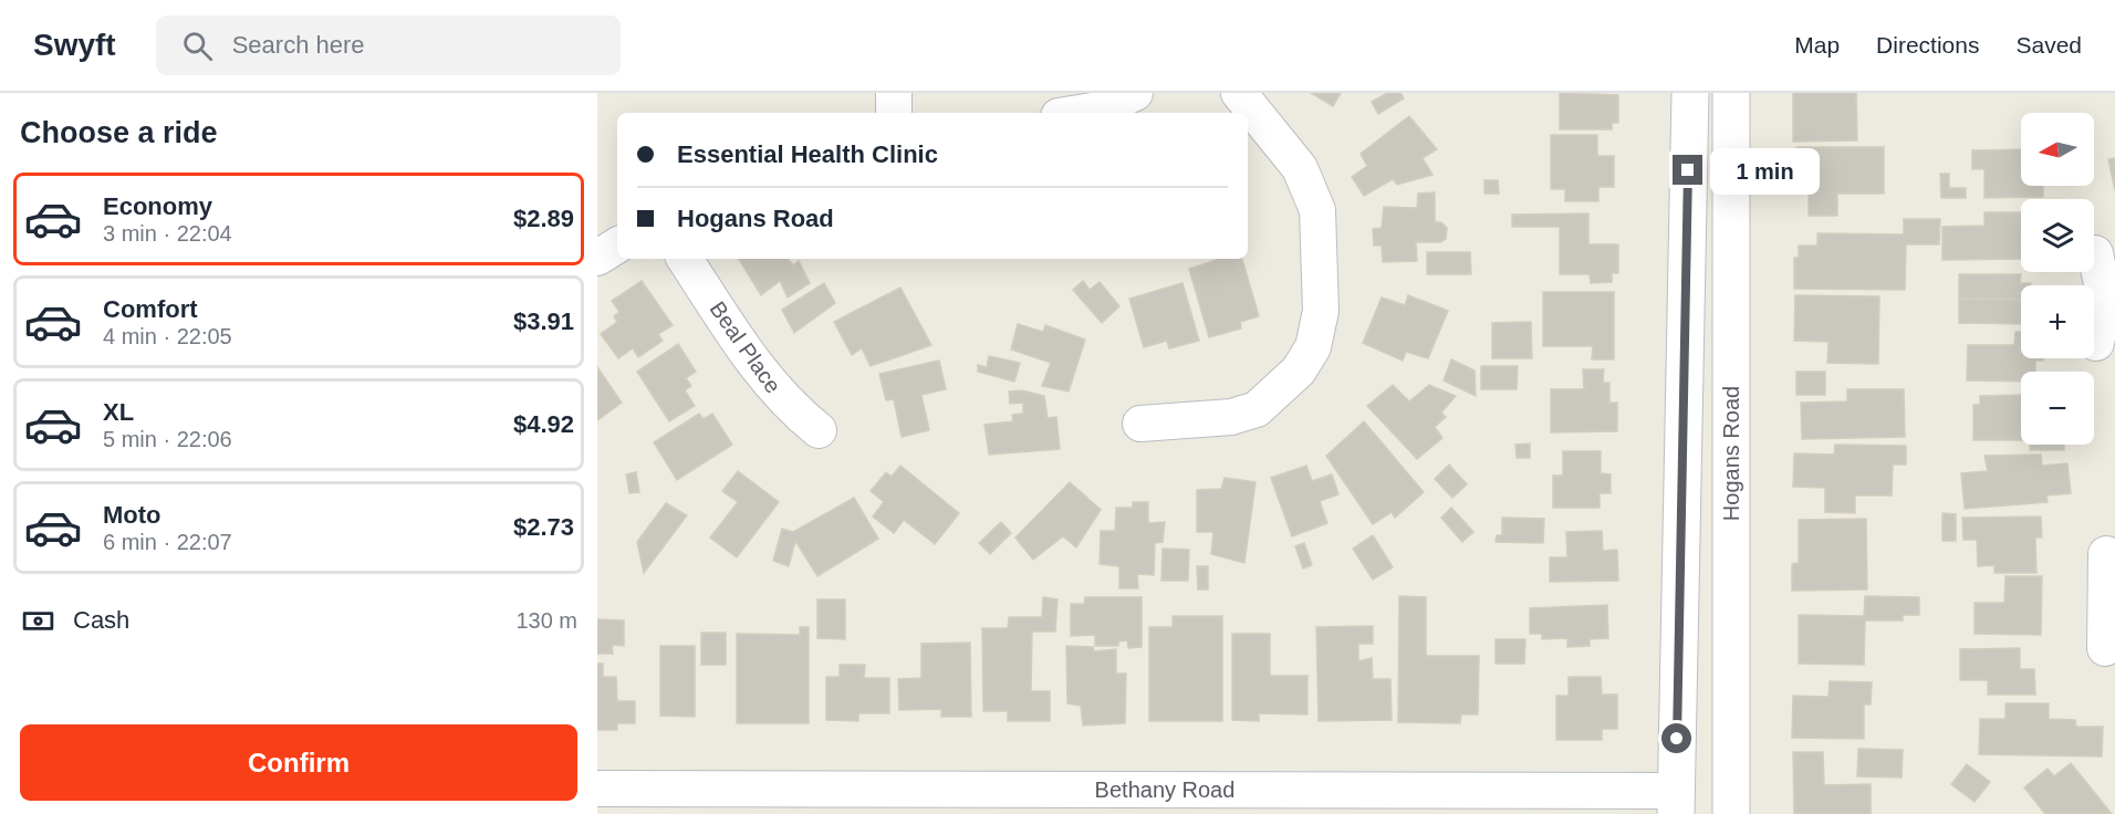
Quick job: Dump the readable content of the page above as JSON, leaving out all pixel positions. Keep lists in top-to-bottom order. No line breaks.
{"streets":{"street":["Beal Place","Hogans Road","Bethany Road"]},"crossings":[["Hogans Road","Bethany Road"]],"north":"left","page":{"header":"Swyft","search":"Search here","nav":["Map","Directions","Saved"],"heading":"Choose a ride","map_buttons":["+","−"],"banner":["Essential Health Clinic","Hogans Road"],"bubble":"1 min","list":[{"name":"Economy","note":"3 min · 22:04","value":"$2.89"},{"name":"Comfort","note":"4 min · 22:05","value":"$3.91"},{"name":"XL","note":"5 min · 22:06","value":"$4.92"},{"name":"Moto","note":"6 min · 22:07","value":"$2.73"}],"pay":["Cash","130 m"],"buttons":"Confirm"}}
